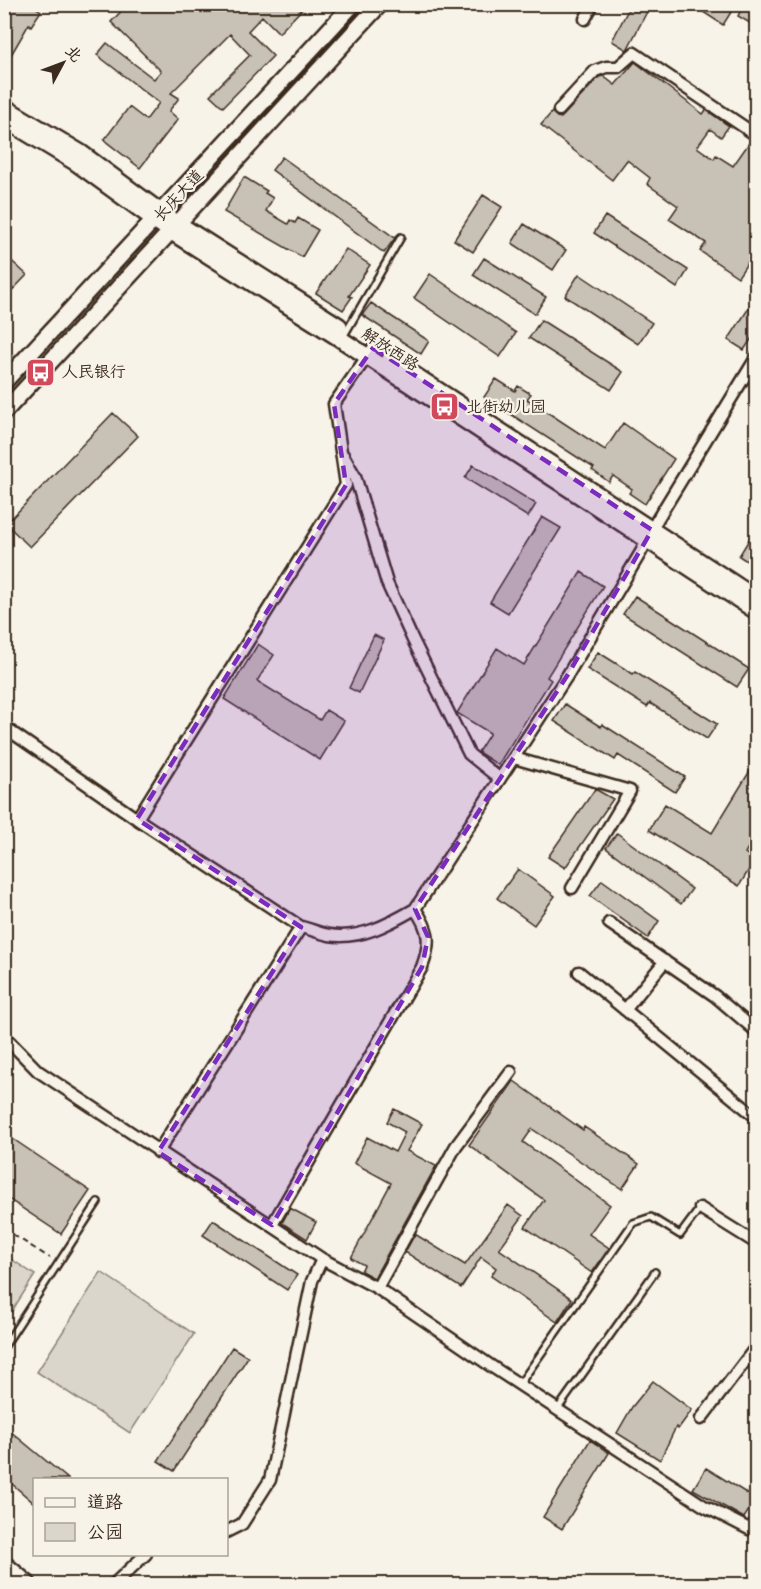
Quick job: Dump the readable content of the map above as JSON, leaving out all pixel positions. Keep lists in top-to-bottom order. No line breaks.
{"streets":{"street":["长庆大道","解放西路"]},"crossings":[["长庆大道","解放西路"]],"places":{"bus stop":["人民银行","北街幼儿园"]},"legend":["道路","公园"],"north":"top right"}
